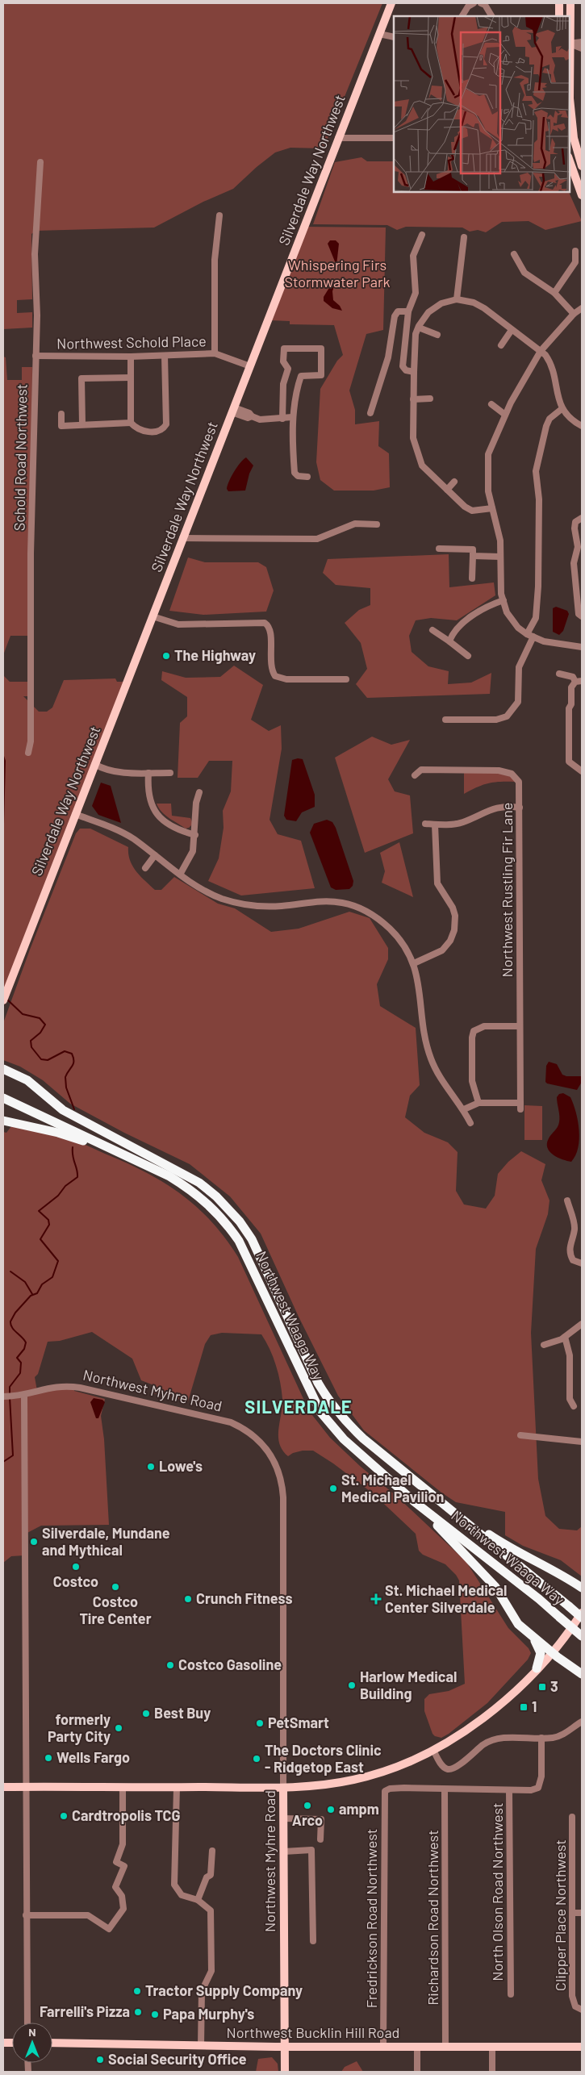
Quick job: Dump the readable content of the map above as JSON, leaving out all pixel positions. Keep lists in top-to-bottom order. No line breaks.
{"streets":{"highway":["Northwest Waaga Way"],"main road":["Silverdale Way Northwest","Northwest Myhre Road","Northwest Bucklin Hill Road"],"street":["Northwest Schold Place","Schold Road Northwest","Northwest Rustling Fir Lane","North Olson Road Northwest","Clipper Place Northwest","Richardson Road Northwest","Fredrickson Road Northwest"]},"crossings":[["Silverdale Way Northwest","Northwest Schold Place"],["Northwest Schold Place","Schold Road Northwest"],["Northwest Myhre Road","Northwest Bucklin Hill Road"],["Richardson Road Northwest","Fredrickson Road Northwest"],["Richardson Road Northwest","Northwest Bucklin Hill Road"],["Fredrickson Road Northwest","Northwest Bucklin Hill Road"]],"districts":["SILVERDALE"],"parks":["Whispering Firs Stormwater Park"],"places":{"other":["The Highway","Lowe's","St. Michael Medical Pavilion","Silverdale, Mundane and Mythical","Costco","Costco Tire Center","Crunch Fitness","Costco Gasoline","Harlow Medical Building","Best Buy","PetSmart","formerly Party City","Wells Fargo","The Doctors Clinic - Ridgetop East","Arco","ampm","Cardtropolis TCG","Tractor Supply Company","Farrelli's Pizza","Papa Murphy's","Social Security Office"],"health":["St. Michael Medical Center Silverdale"],"transit":["3","1"]},"north":"top"}
